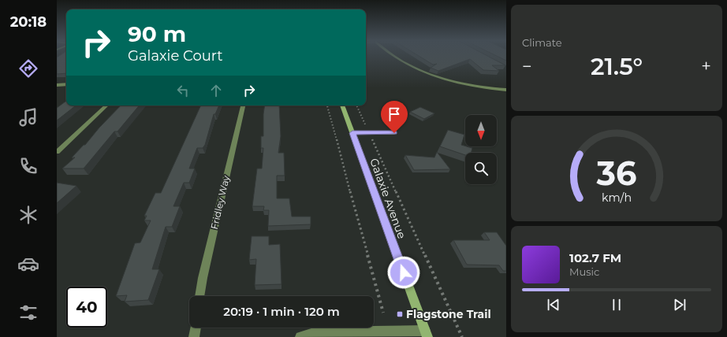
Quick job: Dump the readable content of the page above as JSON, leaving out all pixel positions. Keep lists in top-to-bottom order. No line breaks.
{"streets":{"street":["Galaxie Avenue","Fridley Way"]},"places":{"transit":["Flagstone Trail"]},"north":"bottom","page":{"tabs":"20:18","tile":"Climate","turn":["90 m","Galaxie Court"],"heat":["−","21.5°","+"],"song":["102.7 FM","Music"],"limit":"40","trip":"20:19 · 1 min · 120 m","gauge":["36","km/h"]}}
